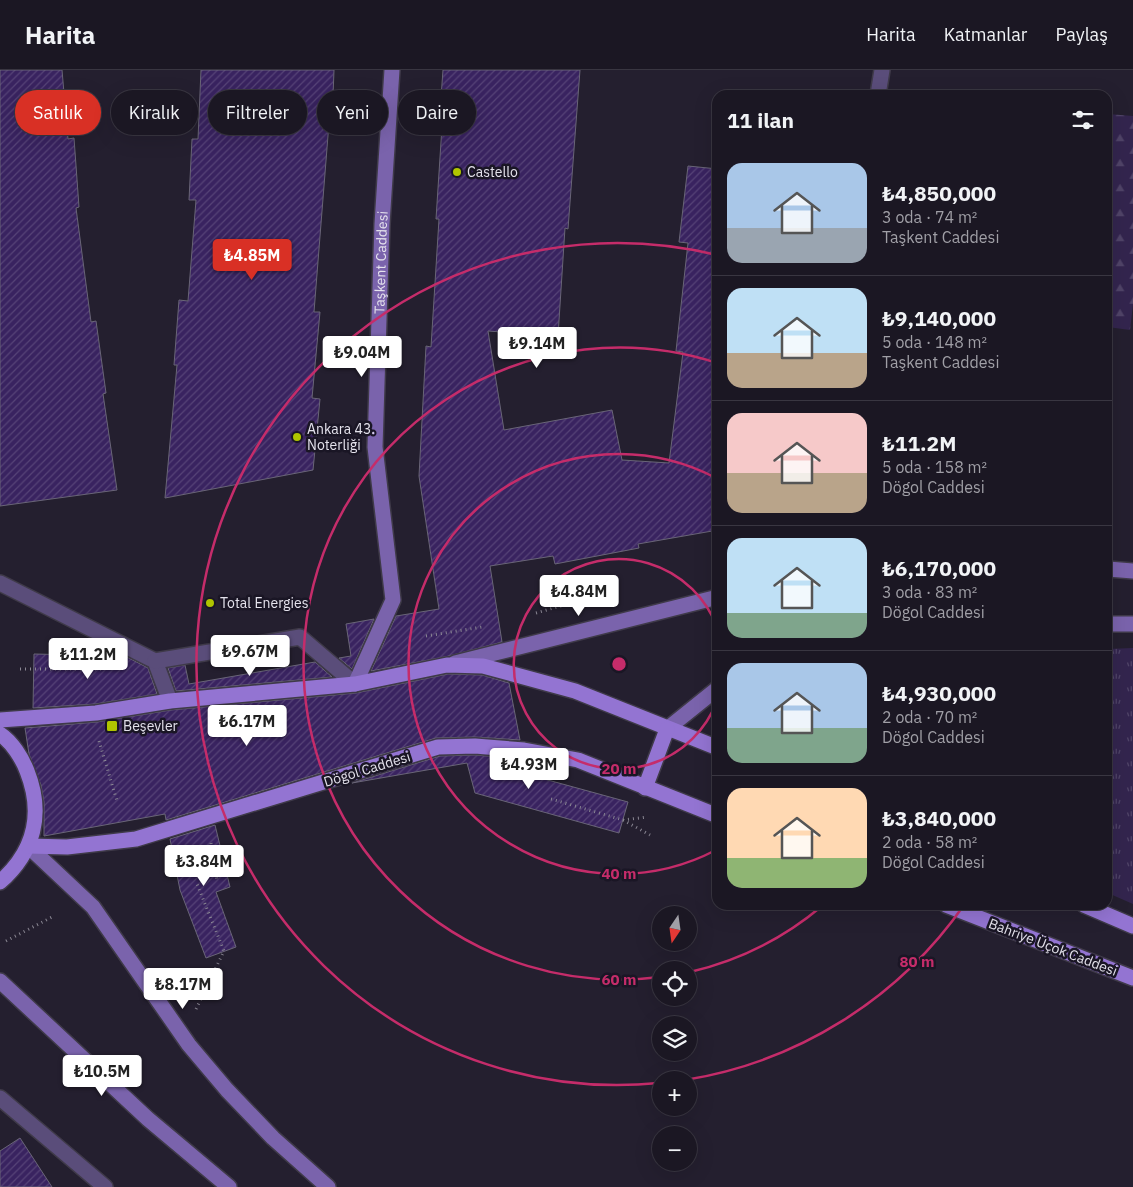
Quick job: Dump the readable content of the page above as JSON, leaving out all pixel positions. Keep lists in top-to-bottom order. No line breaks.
{"streets":{"main road":["Dögol Caddesi","Bahriye Üçok Caddesi"],"street":["Taşkent Caddesi"]},"places":{"other":["Castello","Ankara 43. Noterliği","Total Energies"],"transit":["Beşevler"]},"north":"bottom","page":{"header":"Harita","nav":["Harita","Katmanlar","Paylaş"],"chip":["Satılık","Kiralık","Filtreler","Yeni","Daire"],"heading":"11 ilan","list":[{"name":"₺4,850,000","note":"3 oda · 74 m² · Taşkent Caddesi"},{"name":"₺9,140,000","note":"5 oda · 148 m² · Taşkent Caddesi"},{"name":"₺11.2M","note":"5 oda · 158 m² · Dögol Caddesi"},{"name":"₺6,170,000","note":"3 oda · 83 m² · Dögol Caddesi"},{"name":"₺4,930,000","note":"2 oda · 70 m² · Dögol Caddesi"},{"name":"₺3,840,000","note":"2 oda · 58 m² · Dögol Caddesi"}],"price":["₺4.85M","₺9.14M","₺9.04M","₺4.84M","₺9.67M","₺11.2M","₺6.17M","₺4.93M","₺3.84M","₺8.17M","₺10.5M"],"map_buttons":["+","−"]},"rings":["20 m","40 m","80 m","60 m"]}
